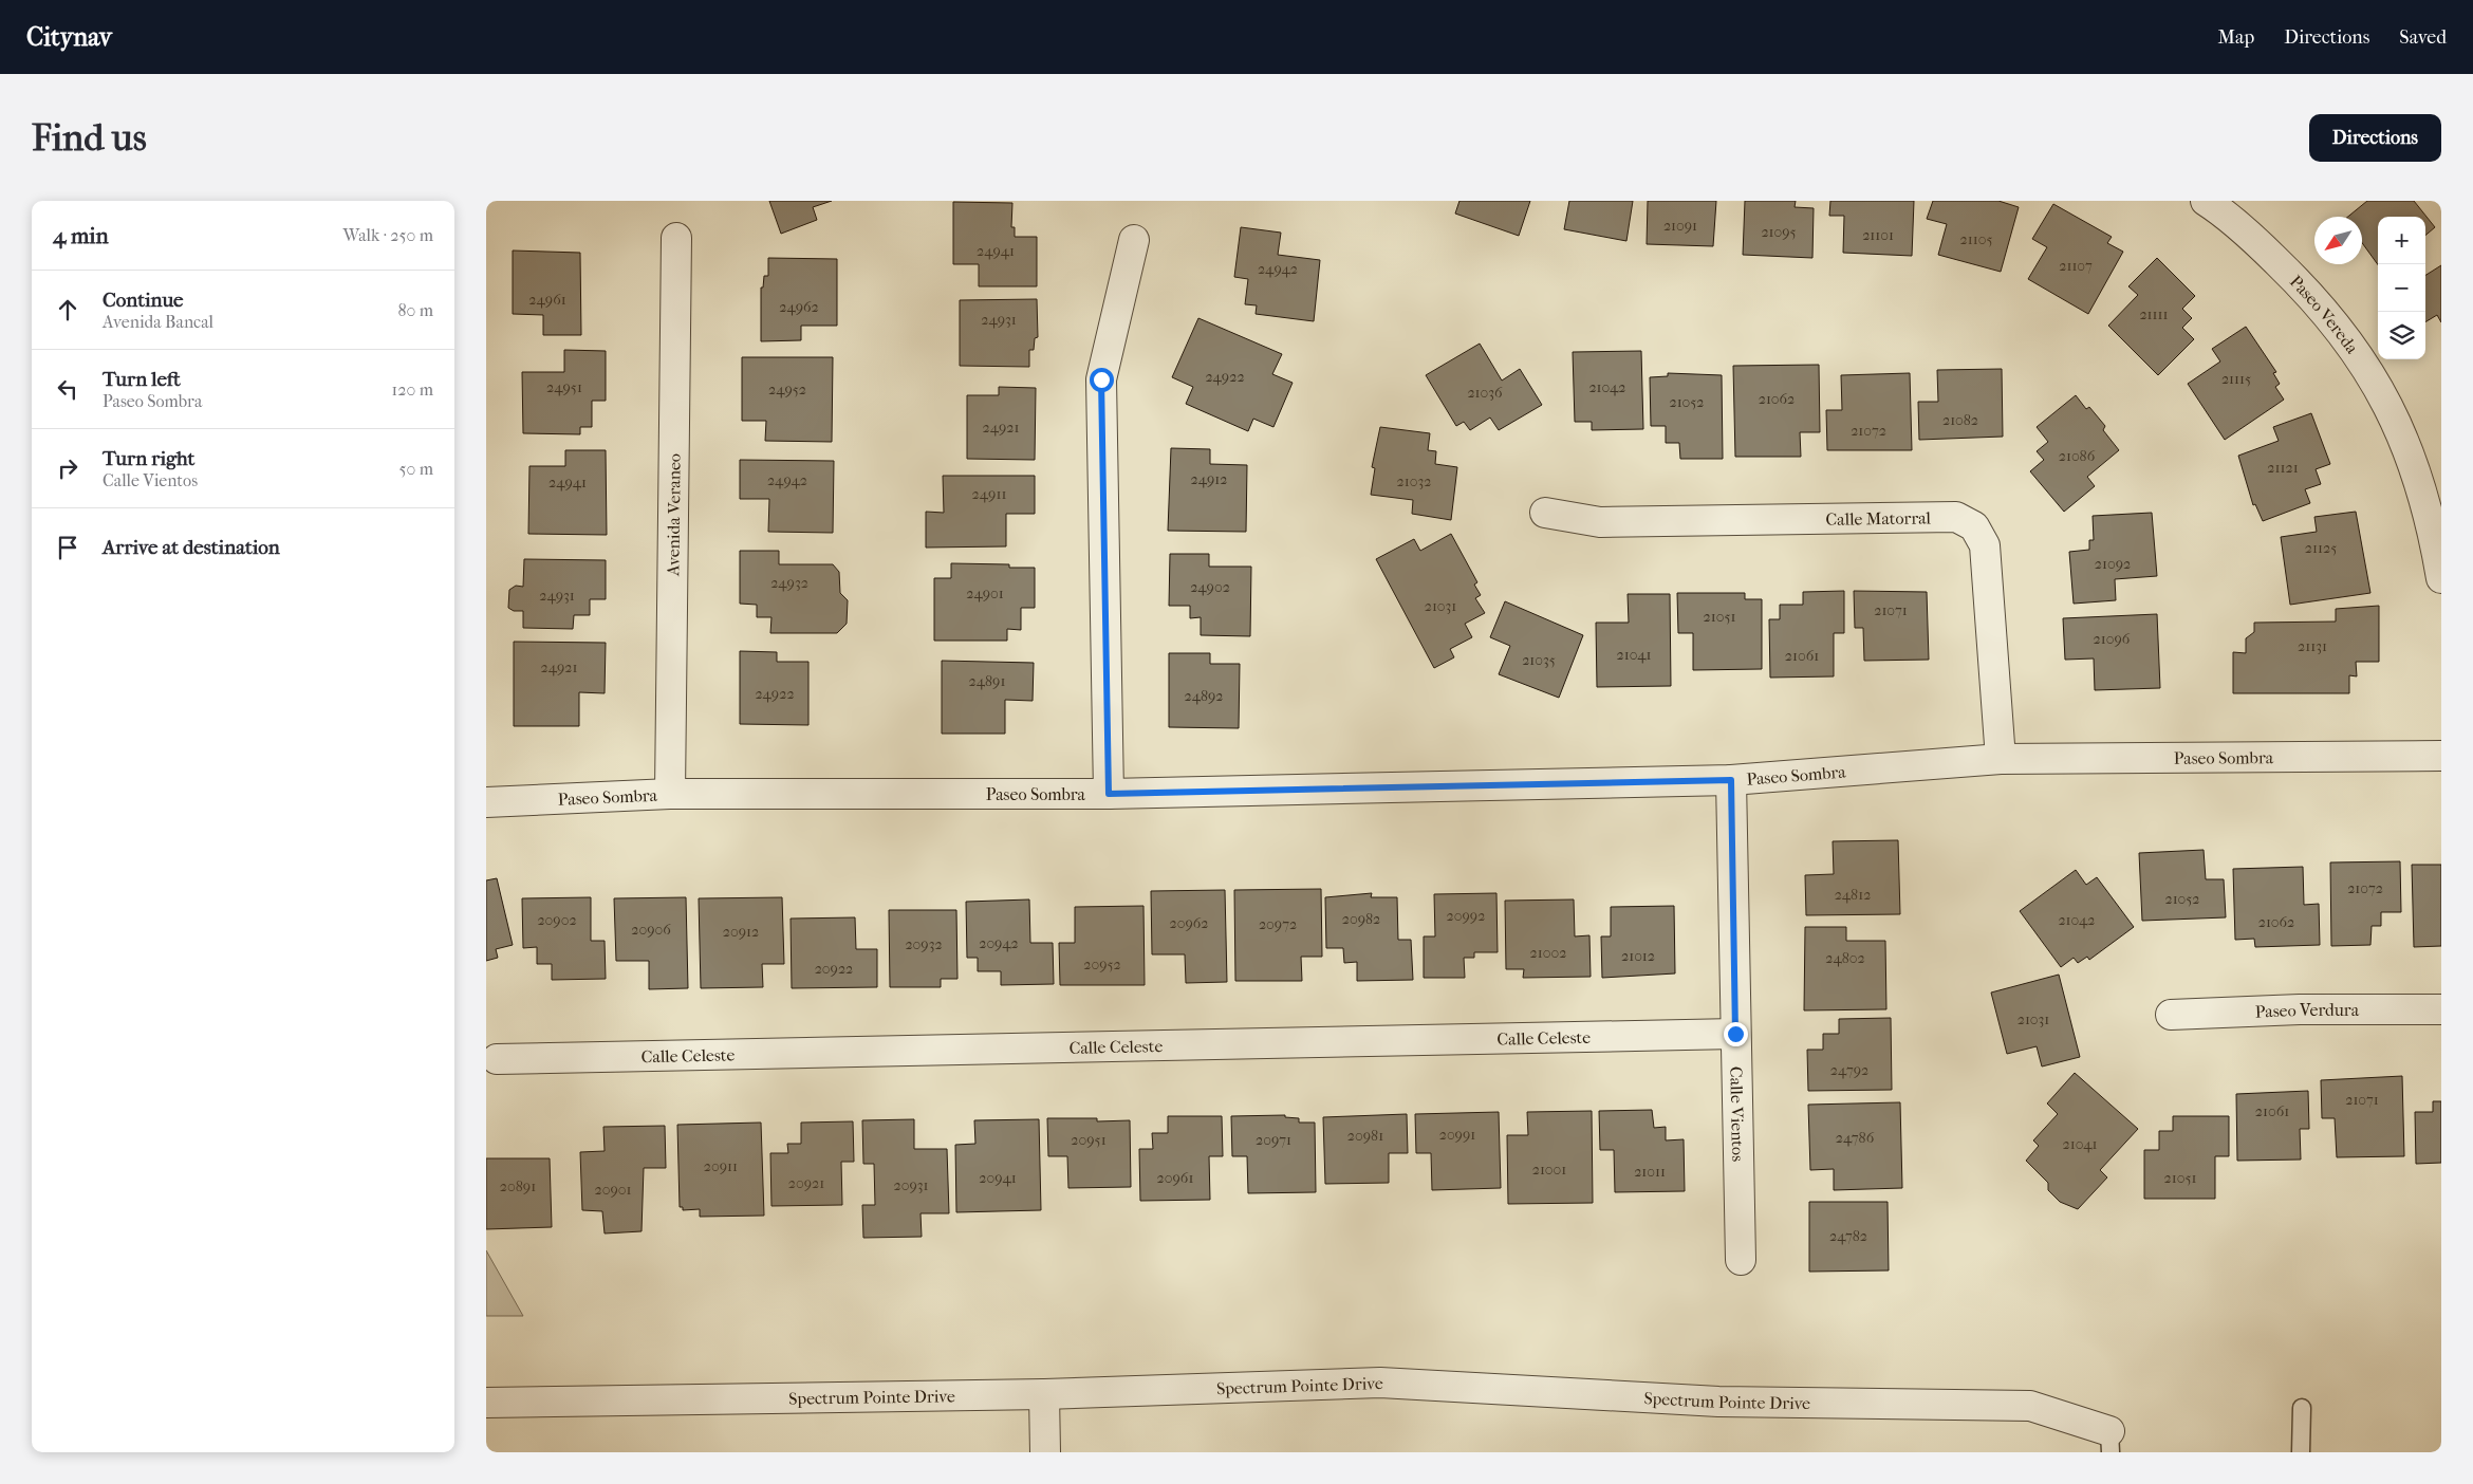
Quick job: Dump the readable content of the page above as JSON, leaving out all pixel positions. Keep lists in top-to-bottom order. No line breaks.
{"streets":{"street":["Paseo Vereda","Avenida Veraneo","Calle Matorral","Paseo Sombra","Paseo Verdura","Calle Celeste","Calle Vientos","Spectrum Pointe Drive"]},"crossings":[["Avenida Veraneo","Paseo Sombra"],["Calle Matorral","Paseo Sombra"],["Paseo Sombra","Calle Vientos"],["Calle Celeste","Calle Vientos"]],"house_numbers":["21091","21095","21101","21105","24941","21107","24942","24961","24962","21111","24931","24922","21115","24951","21042","24952","21036","21062","21052","21082","24921","21072","21086","21121","24912","24942","21032","24941","24911","21125","21092","24932","24902","24901","24931","21031","21071","21051","21096","21131","21041","21061","21035","24921","24891","24922","24892","21072","24812","21052","20992","20982","20902","21042","21062","20962","20972","20906","20912","20942","20932","21002","21012","24802","20952","20922","21031","24792","21071","21061","20991","20981","24786","20951","20971","21041","20911","21001","21011","20941","20961","21051","20921","20931","20891","20901","24782"],"north":"bottom left","page":{"header":"Citynav","nav":["Map","Directions","Saved"],"buttons":"Directions","title":"Find us","heading":["4 min","Walk · 250 m"],"map_buttons":["+","−"],"list":[["Continue","Avenida Bancal","80 m"],["Turn left","Paseo Sombra","120 m"],["Turn right","Calle Vientos","50 m"],"Arrive at destination"]}}
